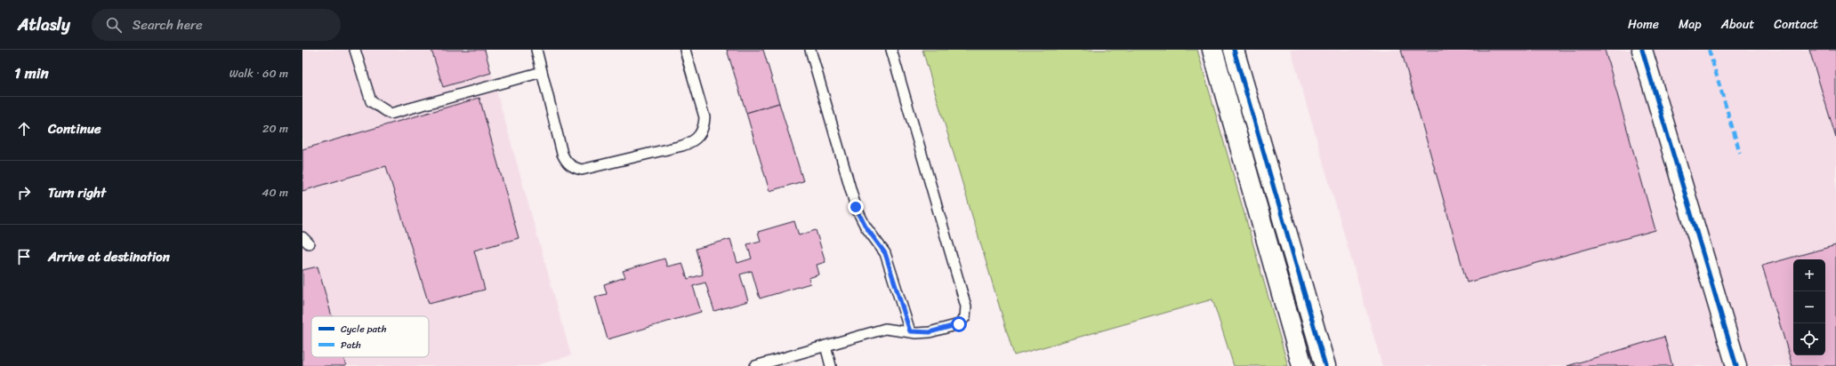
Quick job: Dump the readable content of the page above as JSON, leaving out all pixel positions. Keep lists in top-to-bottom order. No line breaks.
{"legend":["Cycle path","Path"],"page":{"header":"Atlasly","search":"Search here","nav":["Home","Map","About","Contact"],"heading":["1 min","Walk · 60 m"],"list":[["Continue","20 m"],["Turn right","40 m"],"Arrive at destination"],"map_buttons":["+","−"]}}
